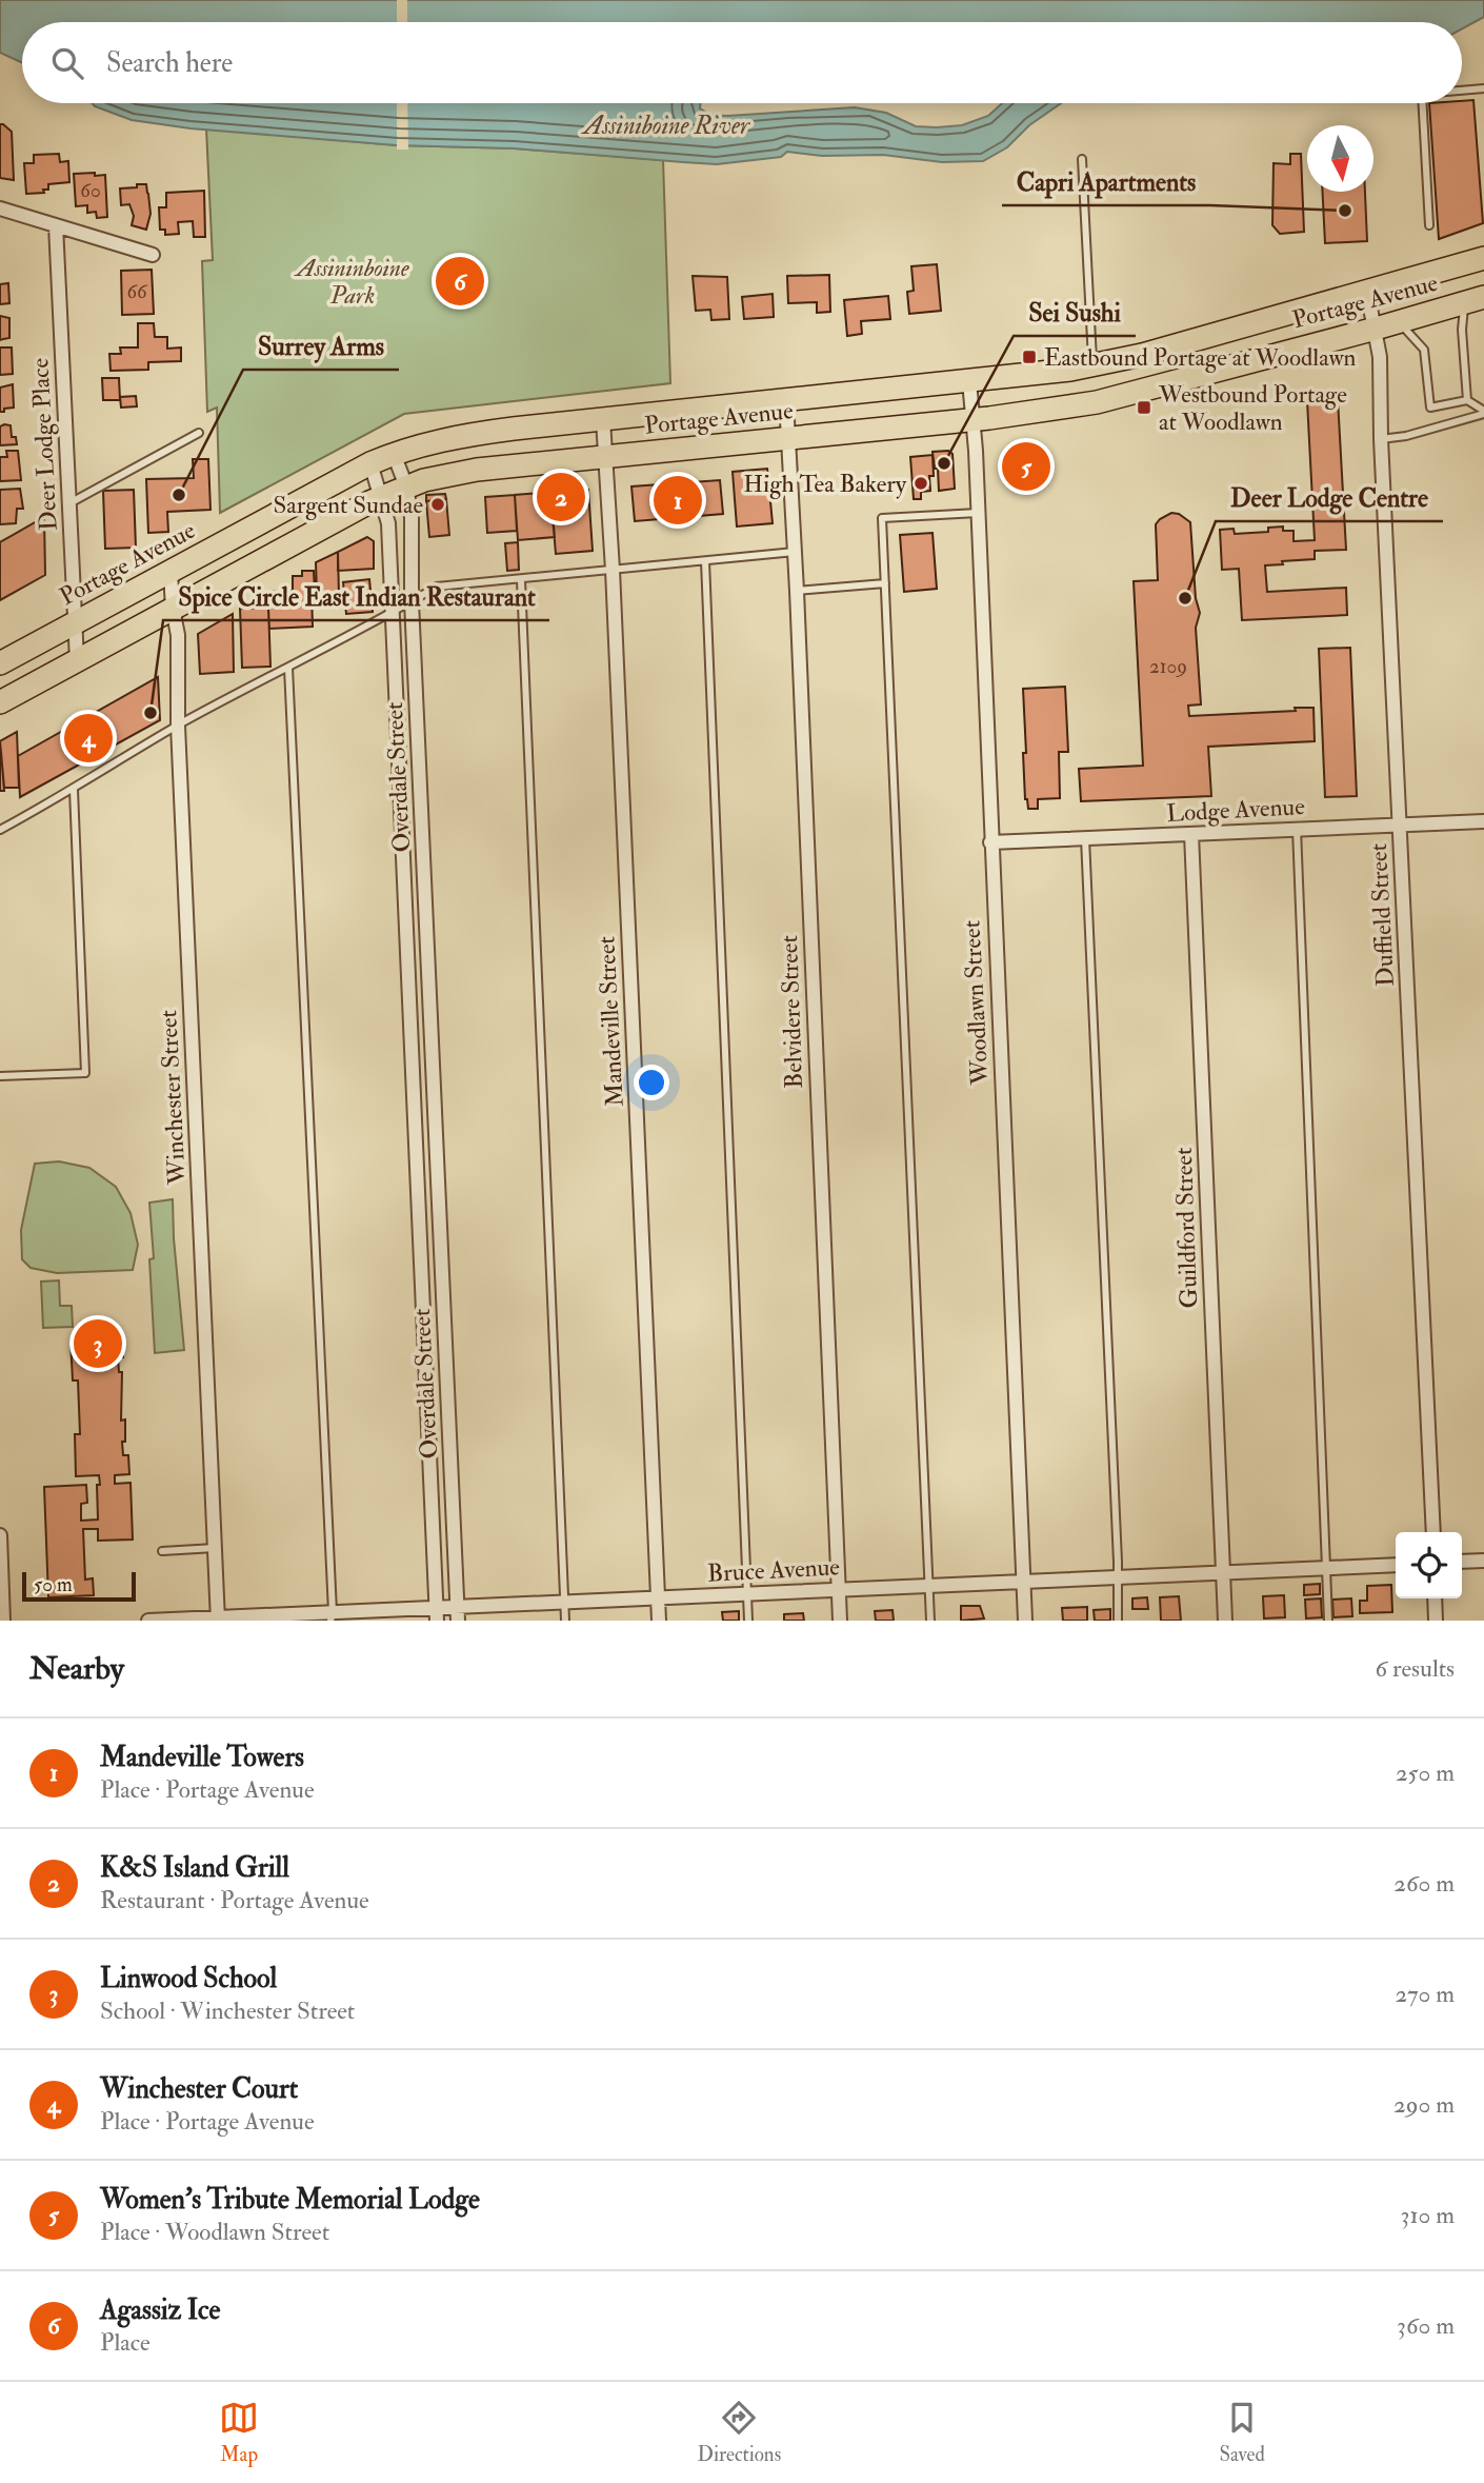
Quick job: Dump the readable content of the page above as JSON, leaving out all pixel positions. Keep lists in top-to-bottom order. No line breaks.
{"streets":{"highway":["Portage Avenue"],"street":["Deer Lodge Place","Overdale Street","Lodge Avenue","Duffield Street","Woodlawn Street","Belvidere Street","Mandeville Street","Winchester Street","Guildford Street","Bruce Avenue"]},"crossings":[["Portage Avenue","Deer Lodge Place"],["Portage Avenue","Overdale Street"],["Portage Avenue","Duffield Street"],["Portage Avenue","Woodlawn Street"],["Portage Avenue","Belvidere Street"],["Portage Avenue","Mandeville Street"],["Portage Avenue","Winchester Street"],["Overdale Street","Bruce Avenue"],["Lodge Avenue","Duffield Street"],["Lodge Avenue","Woodlawn Street"],["Lodge Avenue","Guildford Street"],["Woodlawn Street","Bruce Avenue"],["Belvidere Street","Bruce Avenue"],["Mandeville Street","Bruce Avenue"],["Winchester Street","Bruce Avenue"],["Guildford Street","Bruce Avenue"]],"water":["Assiniboine River"],"parks":["Assininboine Park"],"places":{"other":["Capri Apartments","Sei Sushi","High Tea Bakery","Surrey Arms","Sargent Sundae","Deer Lodge Centre","Spice Circle East Indian Restaurant"],"transit":["Eastbound Portage at Woodlawn","Westbound Portage at Woodlawn"]},"house_numbers":["60","66","2109"],"scale_bar":"50 m","north":"bottom","page":{"search":"Search here","pins":["6","5","2","1","4","3"],"scale":"50 m","heading":["Nearby","6 results"],"list":[{"mark":"1","name":"Mandeville Towers","note":"Place · Portage Avenue","value":"250 m"},{"mark":"2","name":"K&S Island Grill","note":"Restaurant · Portage Avenue","value":"260 m"},{"mark":"3","name":"Linwood School","note":"School · Winchester Street","value":"270 m"},{"mark":"4","name":"Winchester Court","note":"Place · Portage Avenue","value":"290 m"},{"mark":"5","name":"Women's Tribute Memorial Lodge","note":"Place · Woodlawn Street","value":"310 m"},{"mark":"6","name":"Agassiz Ice","note":"Place","value":"360 m"}],"nav":["Map","Directions","Saved"]}}
